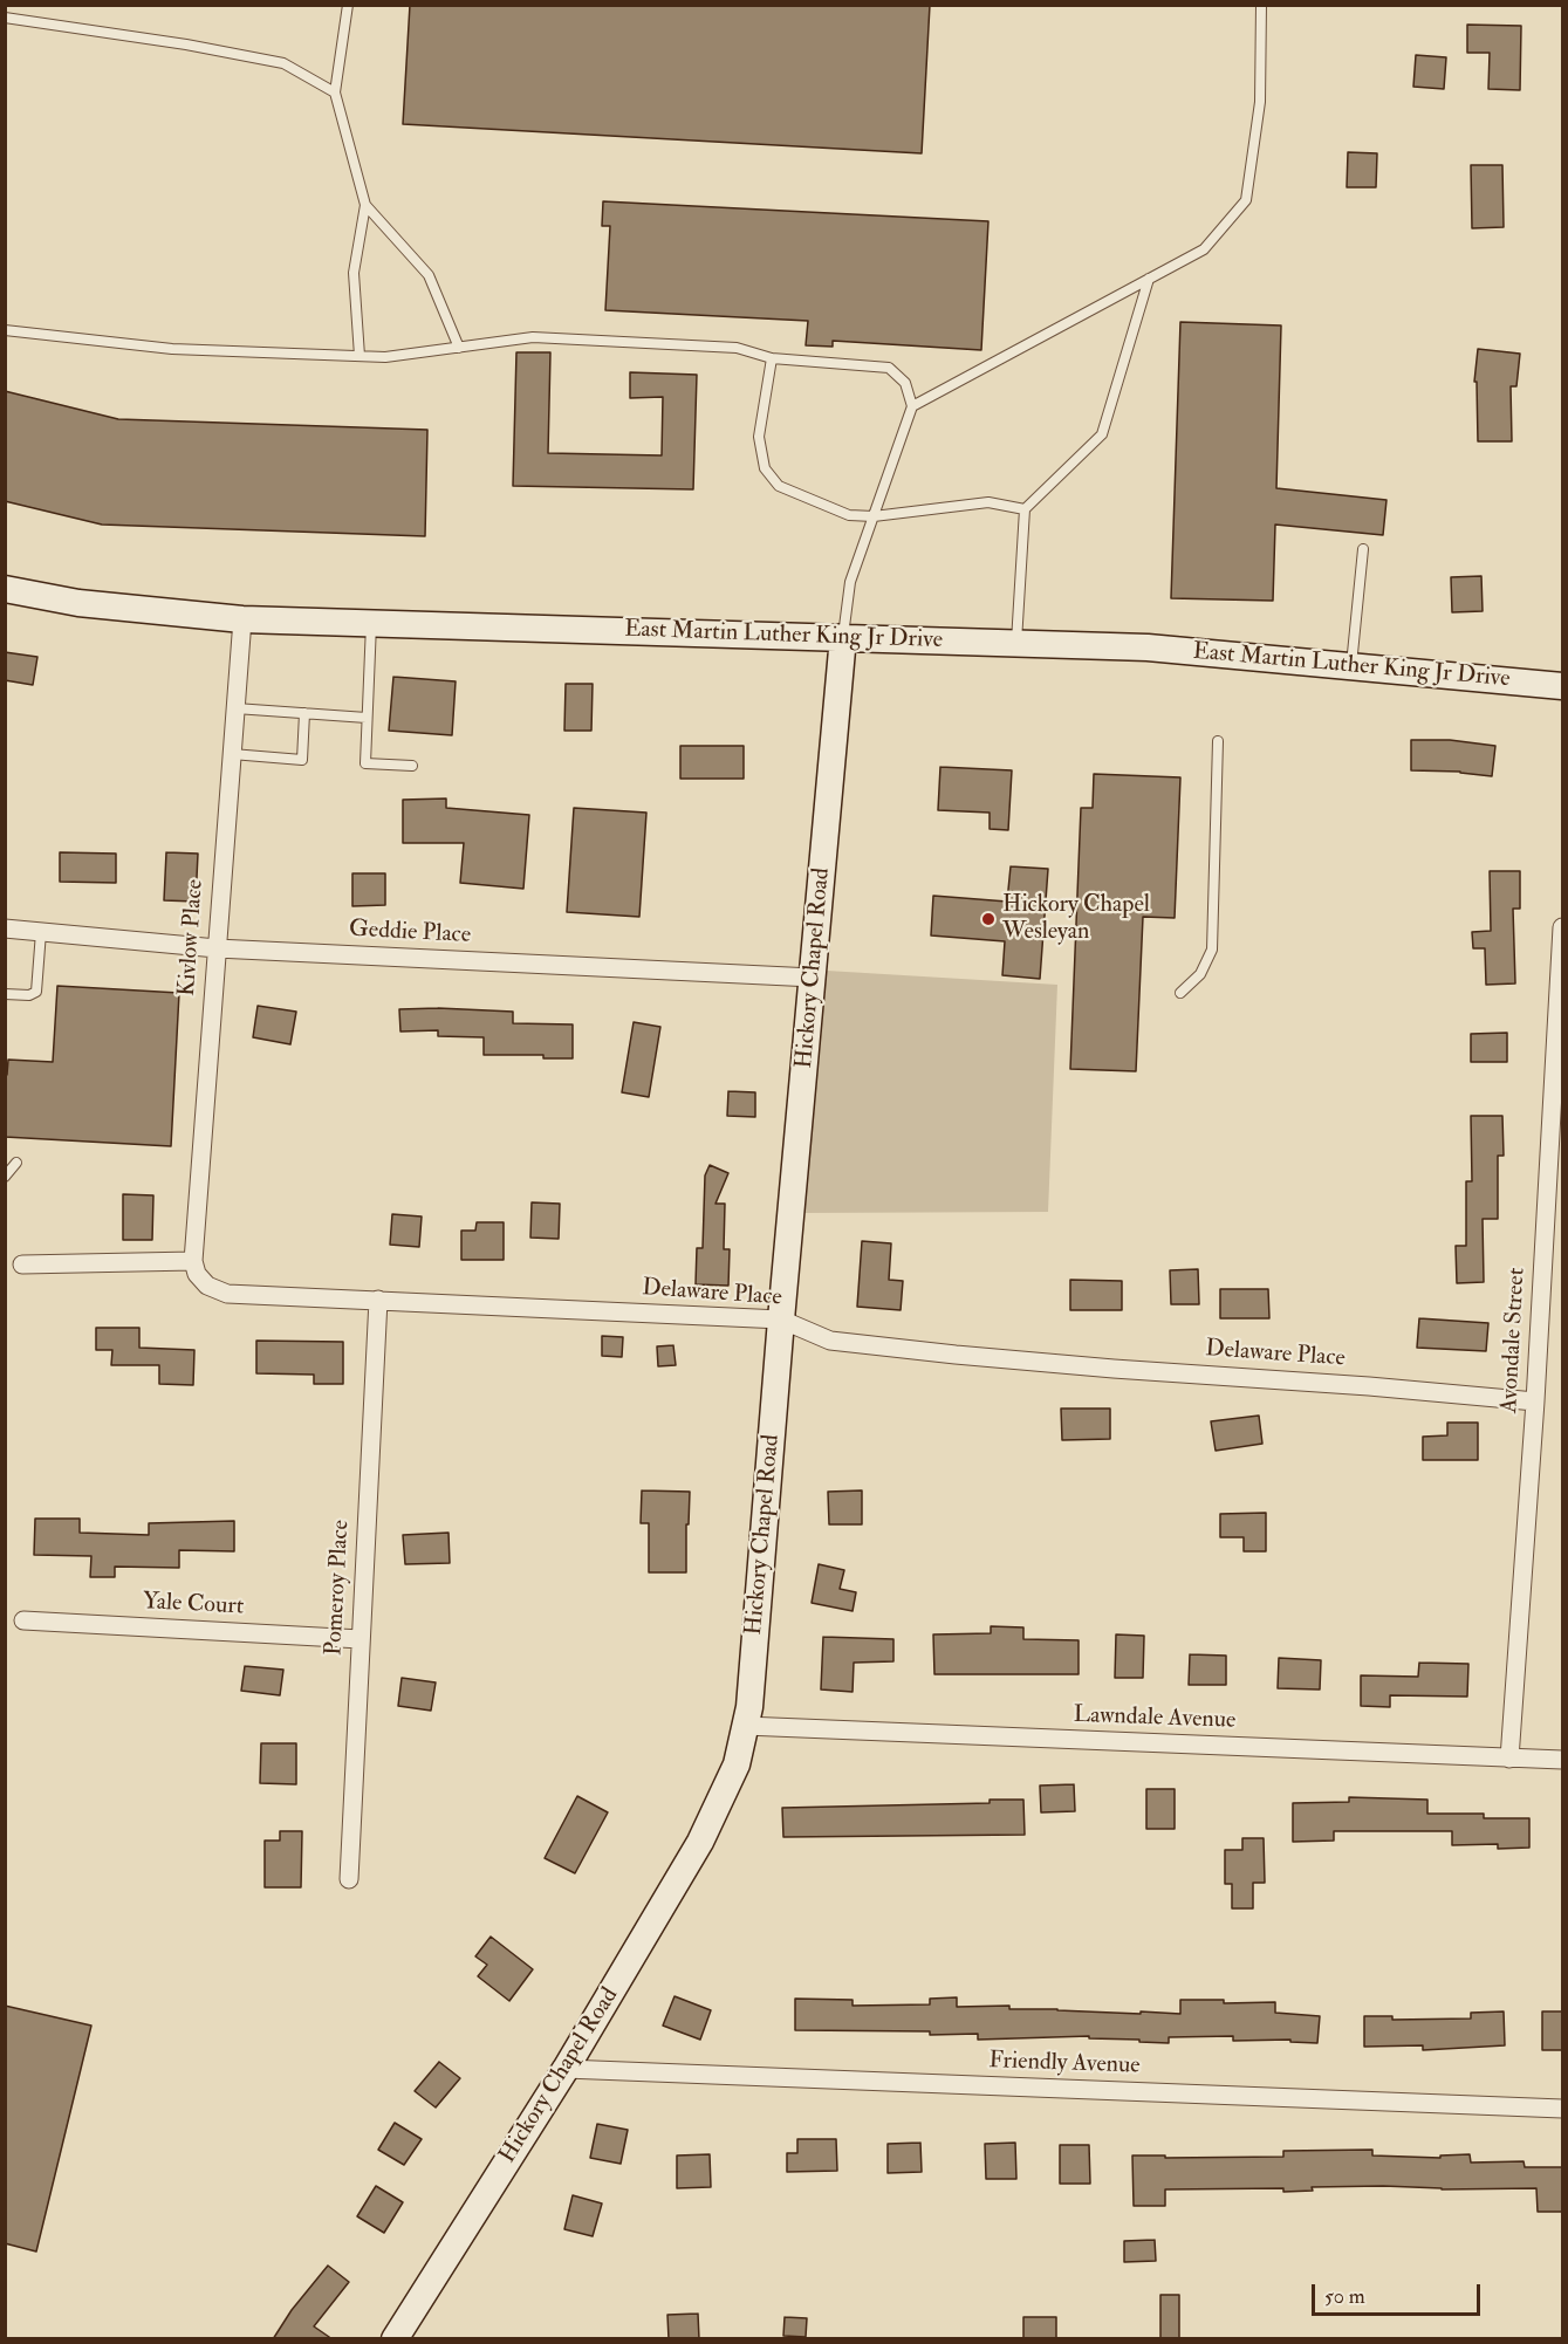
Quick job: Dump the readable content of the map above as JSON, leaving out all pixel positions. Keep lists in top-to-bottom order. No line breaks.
{"streets":{"street":["East Martin Luther King Jr Drive","Geddie Place","Kivlow Place","Hickory Chapel Road","Delaware Place","Avondale Street","Pomeroy Place","Yale Court","Lawndale Avenue","Friendly Avenue"]},"crossings":[["East Martin Luther King Jr Drive","Kivlow Place"],["East Martin Luther King Jr Drive","Hickory Chapel Road"],["Geddie Place","Kivlow Place"],["Geddie Place","Hickory Chapel Road"],["Kivlow Place","Delaware Place"],["Hickory Chapel Road","Delaware Place"],["Hickory Chapel Road","Lawndale Avenue"],["Hickory Chapel Road","Friendly Avenue"],["Delaware Place","Avondale Street"],["Delaware Place","Pomeroy Place"],["Avondale Street","Lawndale Avenue"],["Pomeroy Place","Yale Court"]],"places":["Hickory Chapel Wesleyan"],"scale_bar":"50 m"}
